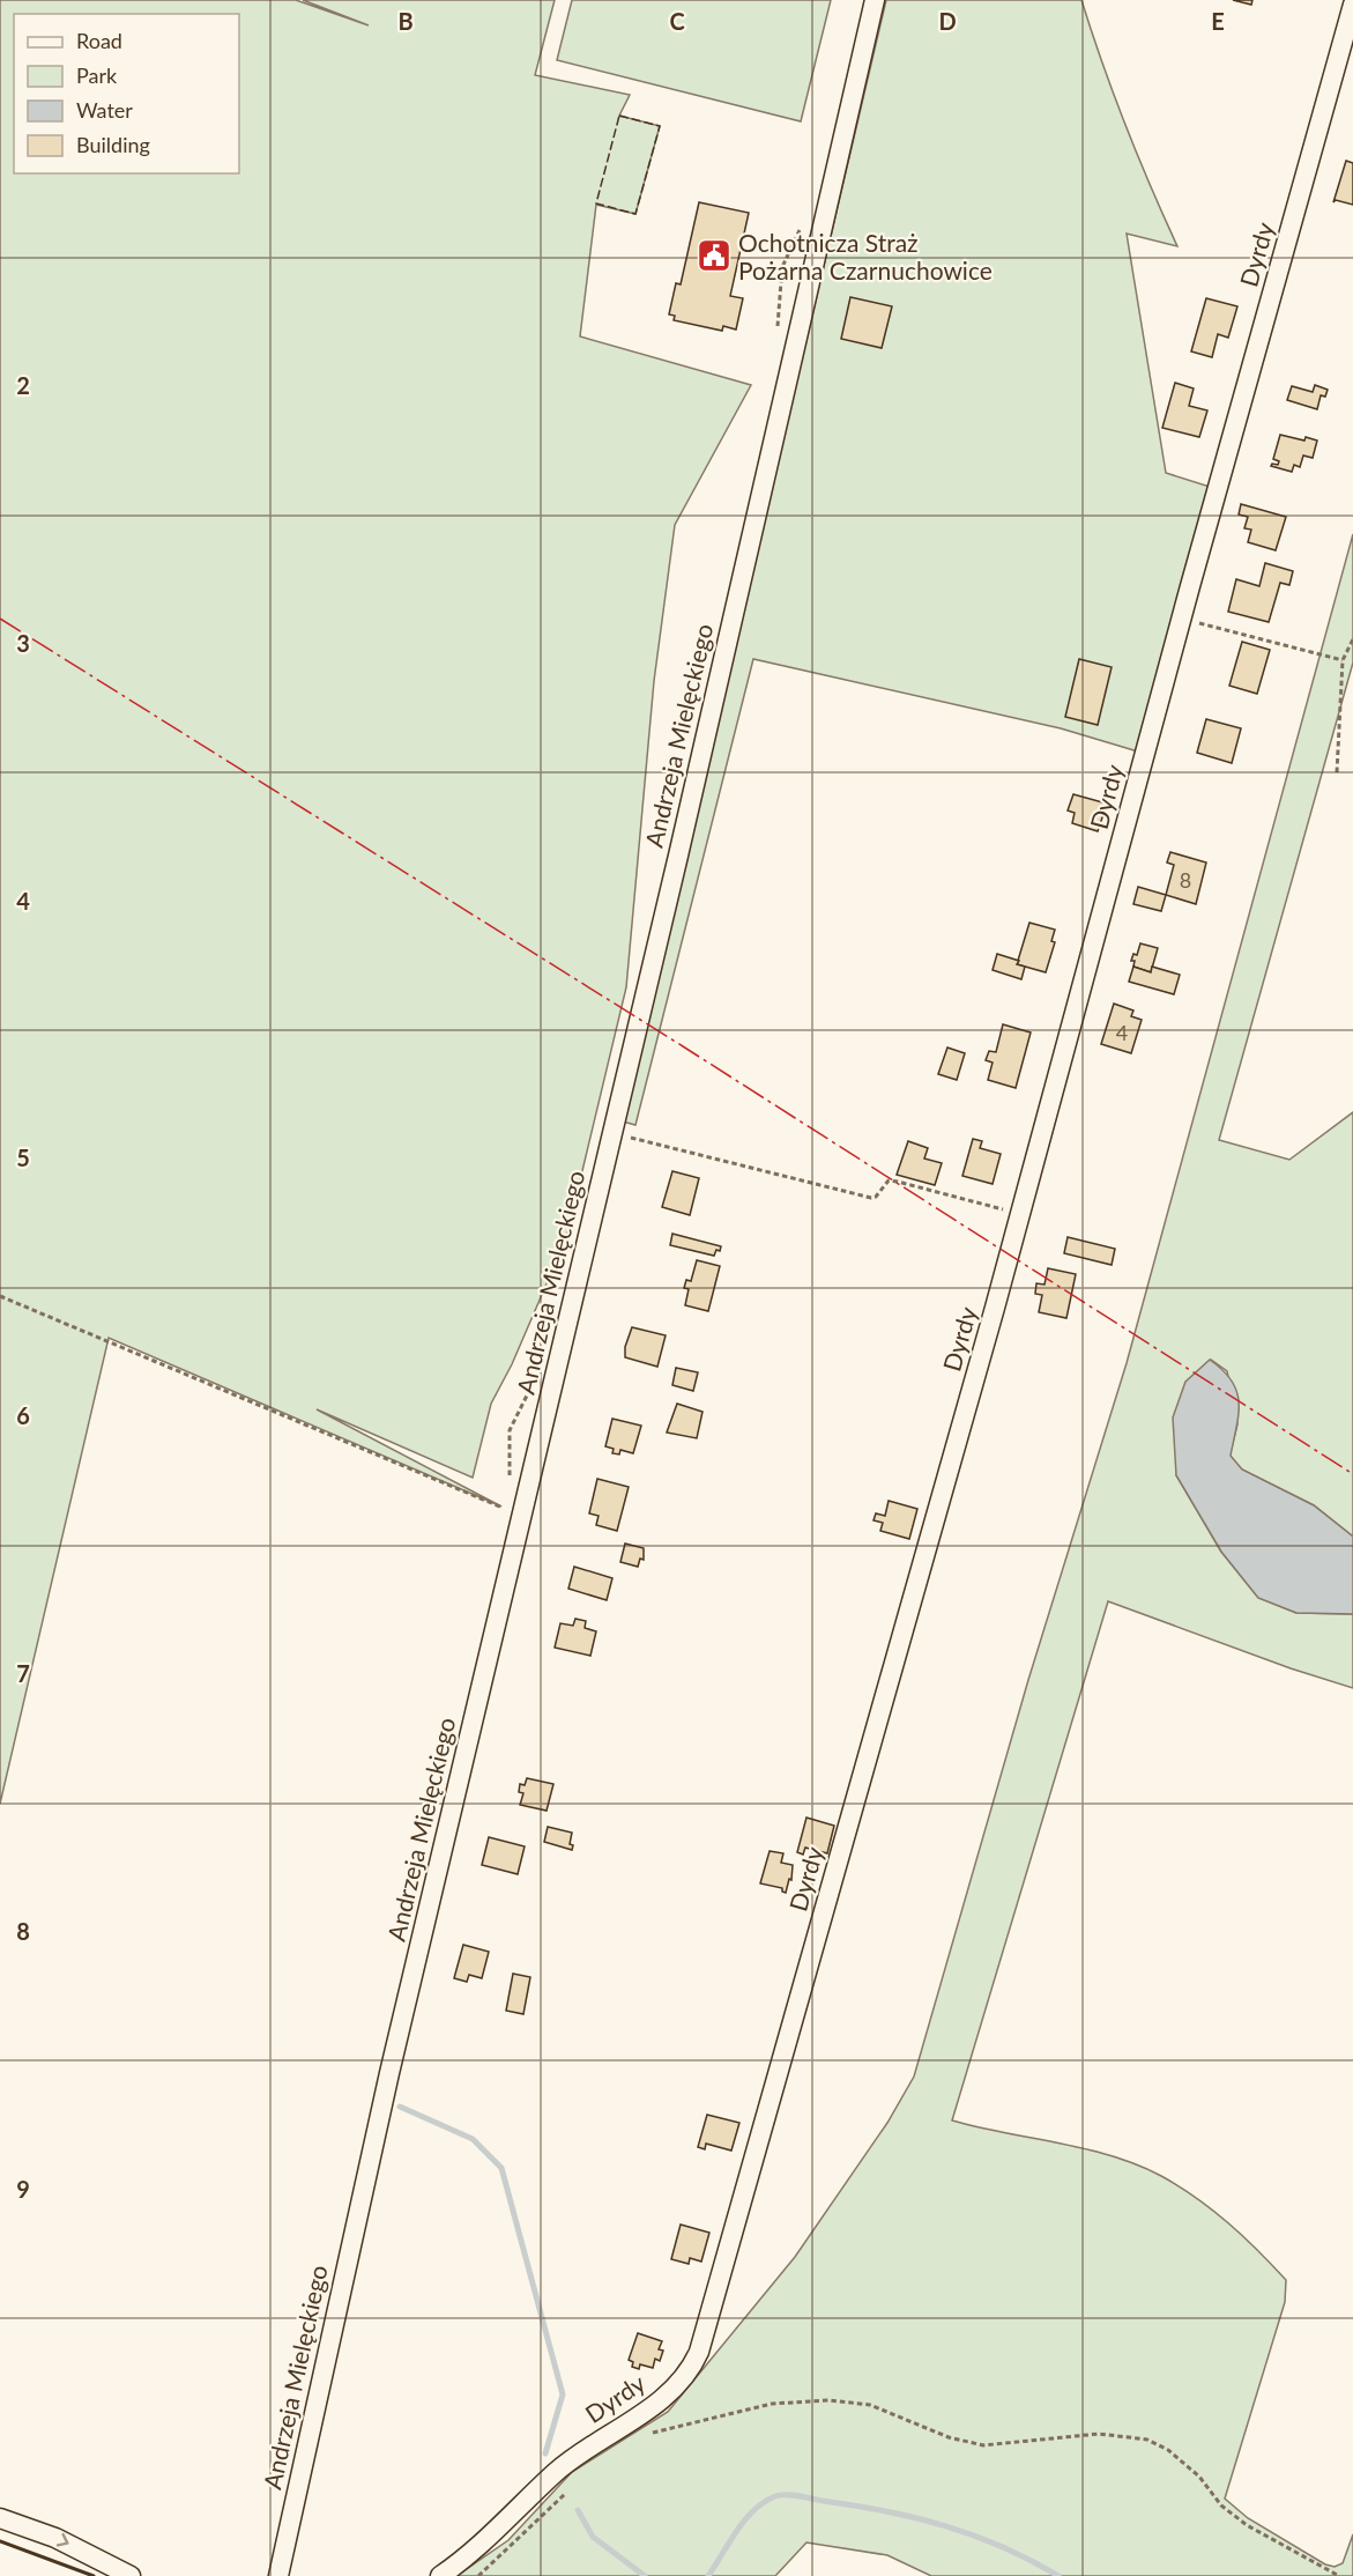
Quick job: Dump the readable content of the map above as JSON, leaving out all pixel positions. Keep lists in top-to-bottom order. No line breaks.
{"streets":{"street":["Dyrdy","Andrzeja Mielęckiego"]},"places":{"public building":["Ochotnicza Straż Pożarna Czarnuchowice"]},"house_numbers":["8","4"],"legend":["Road","Park","Water","Building"],"grid":{"columns":["B","C","D","E"],"rows":["2","3","4","5","6","7","8","9"]}}
